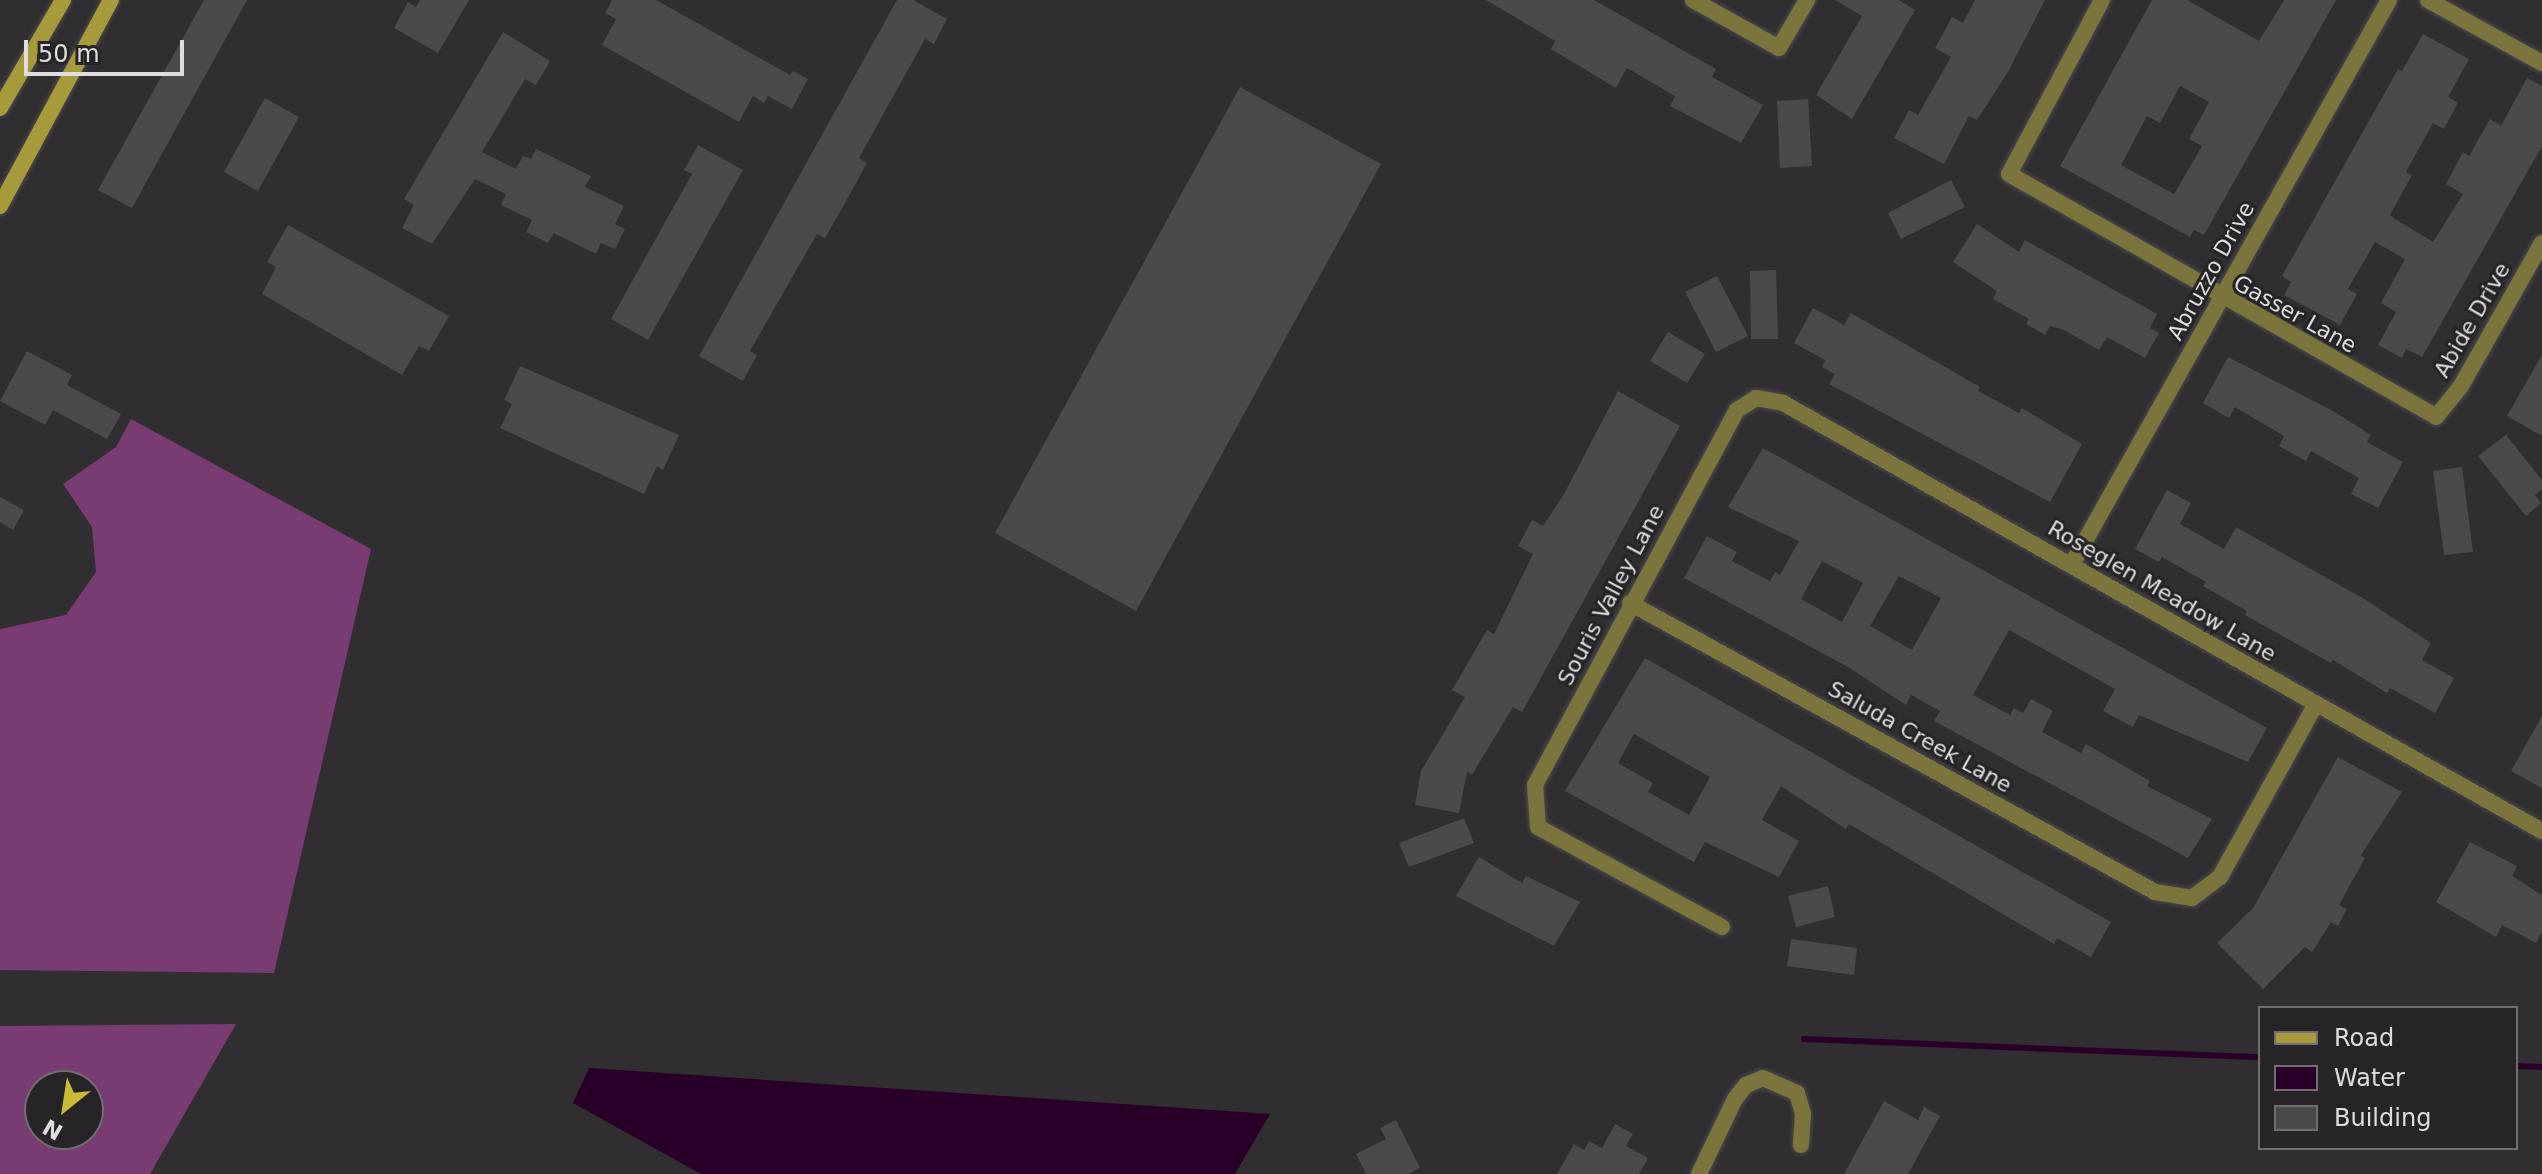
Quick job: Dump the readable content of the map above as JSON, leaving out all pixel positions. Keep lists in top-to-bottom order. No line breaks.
{"streets":{"street":["Abruzzo Drive","Gasser Lane","Abide Drive","Roseglen Meadow Lane","Souris Valley Lane","Saluda Creek Lane"]},"crossings":[["Abruzzo Drive","Gasser Lane"],["Abruzzo Drive","Roseglen Meadow Lane"],["Gasser Lane","Abide Drive"],["Roseglen Meadow Lane","Souris Valley Lane"],["Roseglen Meadow Lane","Saluda Creek Lane"],["Souris Valley Lane","Saluda Creek Lane"]],"legend":["Road","Water","Building"],"scale_bar":"50 m","north":"bottom left"}
